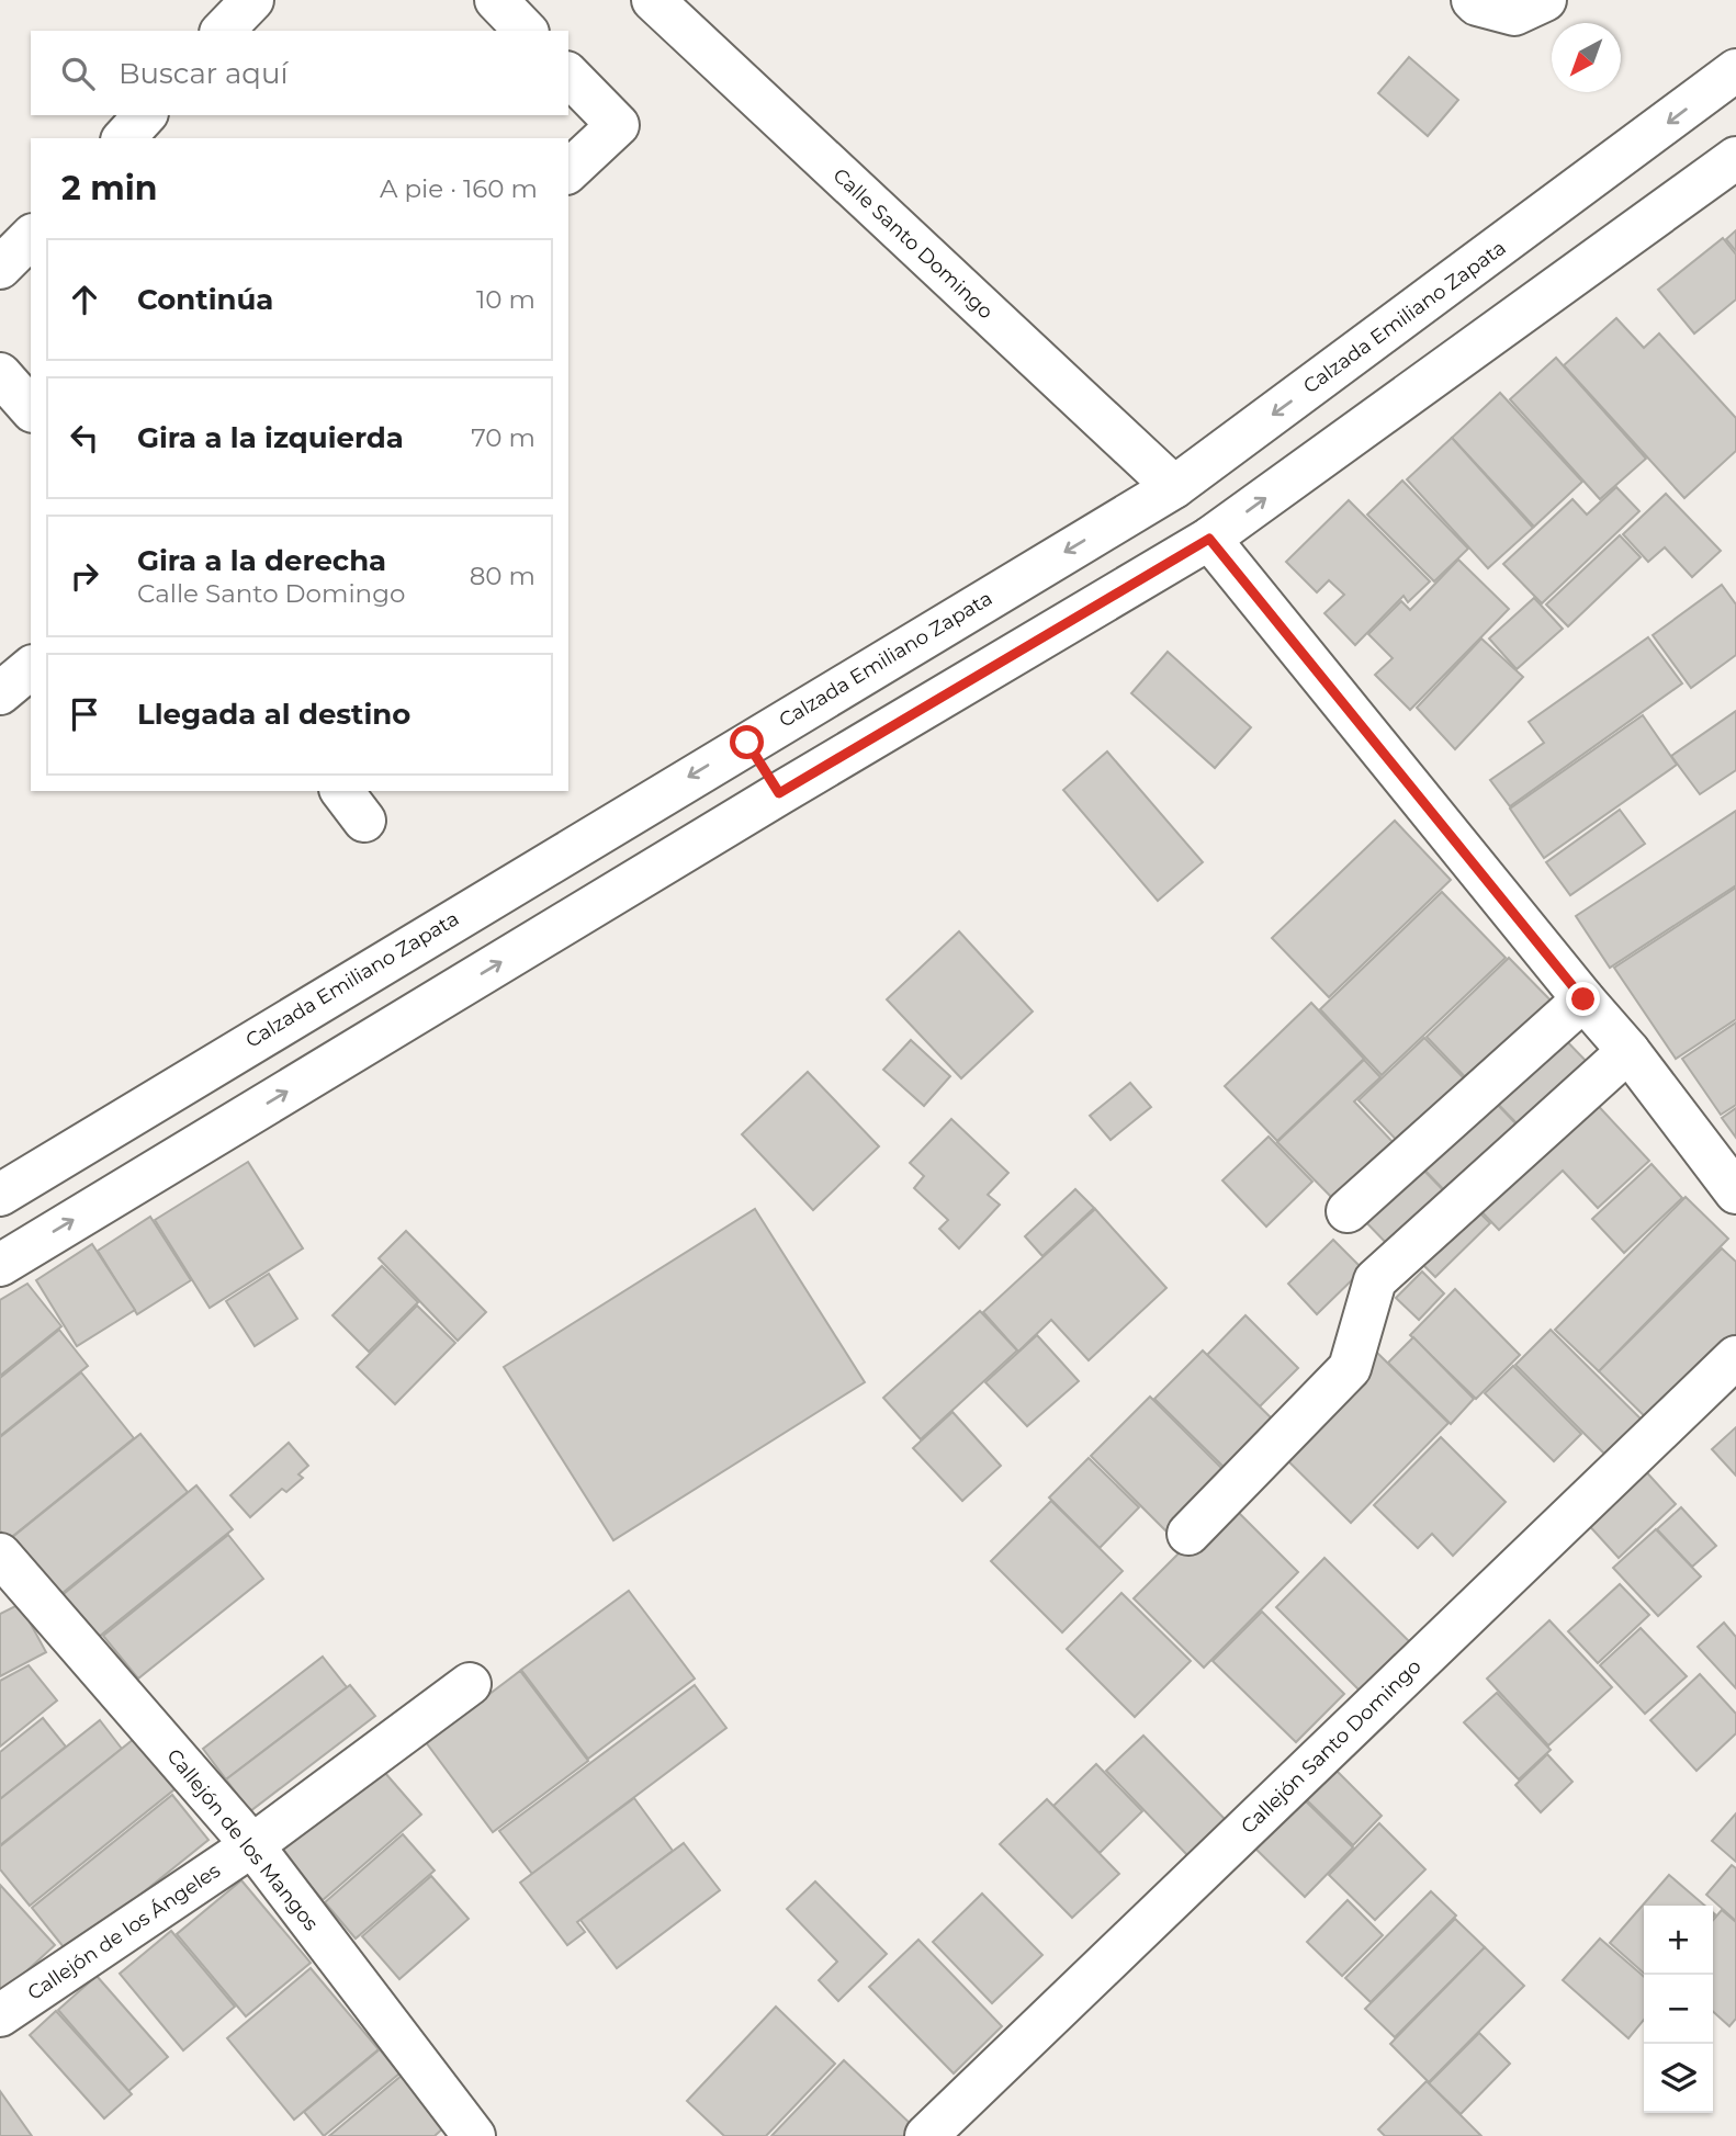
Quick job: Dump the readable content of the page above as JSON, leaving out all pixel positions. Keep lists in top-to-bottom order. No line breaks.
{"streets":{"street":["Calle Santo Domingo","Calzada Emiliano Zapata","Callejón Santo Domingo","Callejón de los Mangos","Callejón de los Ángeles"]},"crossings":[["Calle Santo Domingo","Calzada Emiliano Zapata"],["Callejón de los Mangos","Callejón de los Ángeles"]],"north":"bottom left","page":{"search":"Buscar aquí","heading":["2 min","A pie · 160 m"],"list":[["Continúa","10 m"],["Gira a la izquierda","70 m"],["Gira a la derecha","Calle Santo Domingo","80 m"],"Llegada al destino"],"map_buttons":["+","−"]}}
